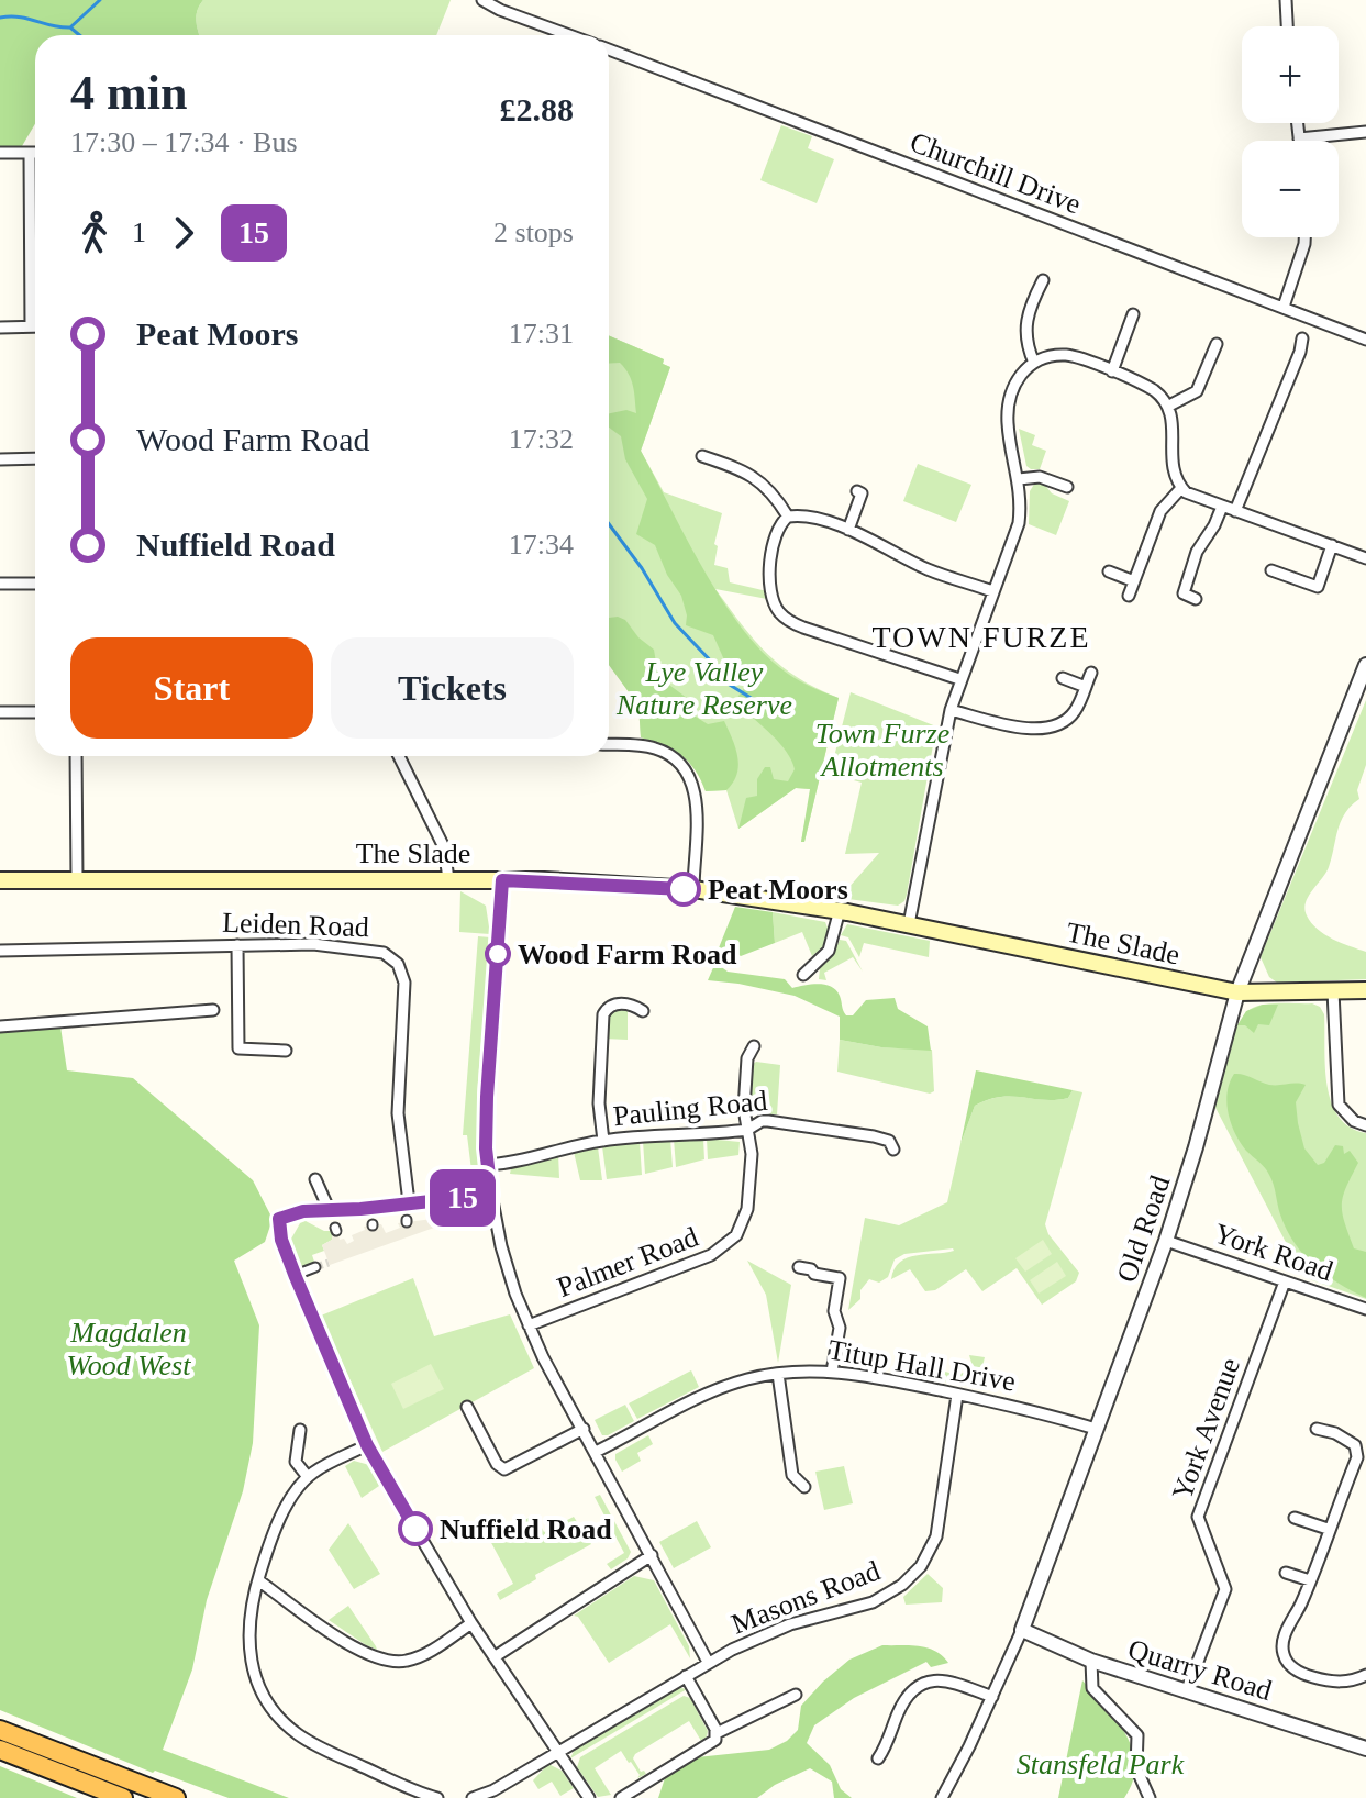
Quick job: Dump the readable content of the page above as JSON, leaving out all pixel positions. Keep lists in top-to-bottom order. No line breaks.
{"streets":{"main road":["The Slade"],"street":["Churchill Drive","Leiden Road","Pauling Road","Old Road","York Road","Palmer Road","Titup Hall Drive","York Avenue","Masons Road","Quarry Road"]},"crossings":[["The Slade","Old Road"],["Pauling Road","Palmer Road"],["Old Road","York Road"],["Old Road","Titup Hall Drive"],["Old Road","Quarry Road"],["York Road","York Avenue"],["Titup Hall Drive","Masons Road"],["York Avenue","Quarry Road"]],"districts":["TOWN FURZE"],"parks":["Lye Valley Nature Reserve","Town Furze Allotments","Magdalen Wood West","Stansfeld Park"],"places":["Peat Moors","Wood Farm Road","Nuffield Road"],"lines":["bus line 15"],"page":{"on_map":"15","map_buttons":["+","−"],"heading":["4 min","17:30 – 17:34 · Bus","£2.88"],"legs":["1","15","2 stops"],"list":[{"name":"Peat Moors","value":"17:31"},{"name":"Wood Farm Road","value":"17:32"},{"name":"Nuffield Road","value":"17:34"}],"buttons":["Start","Tickets"]}}
